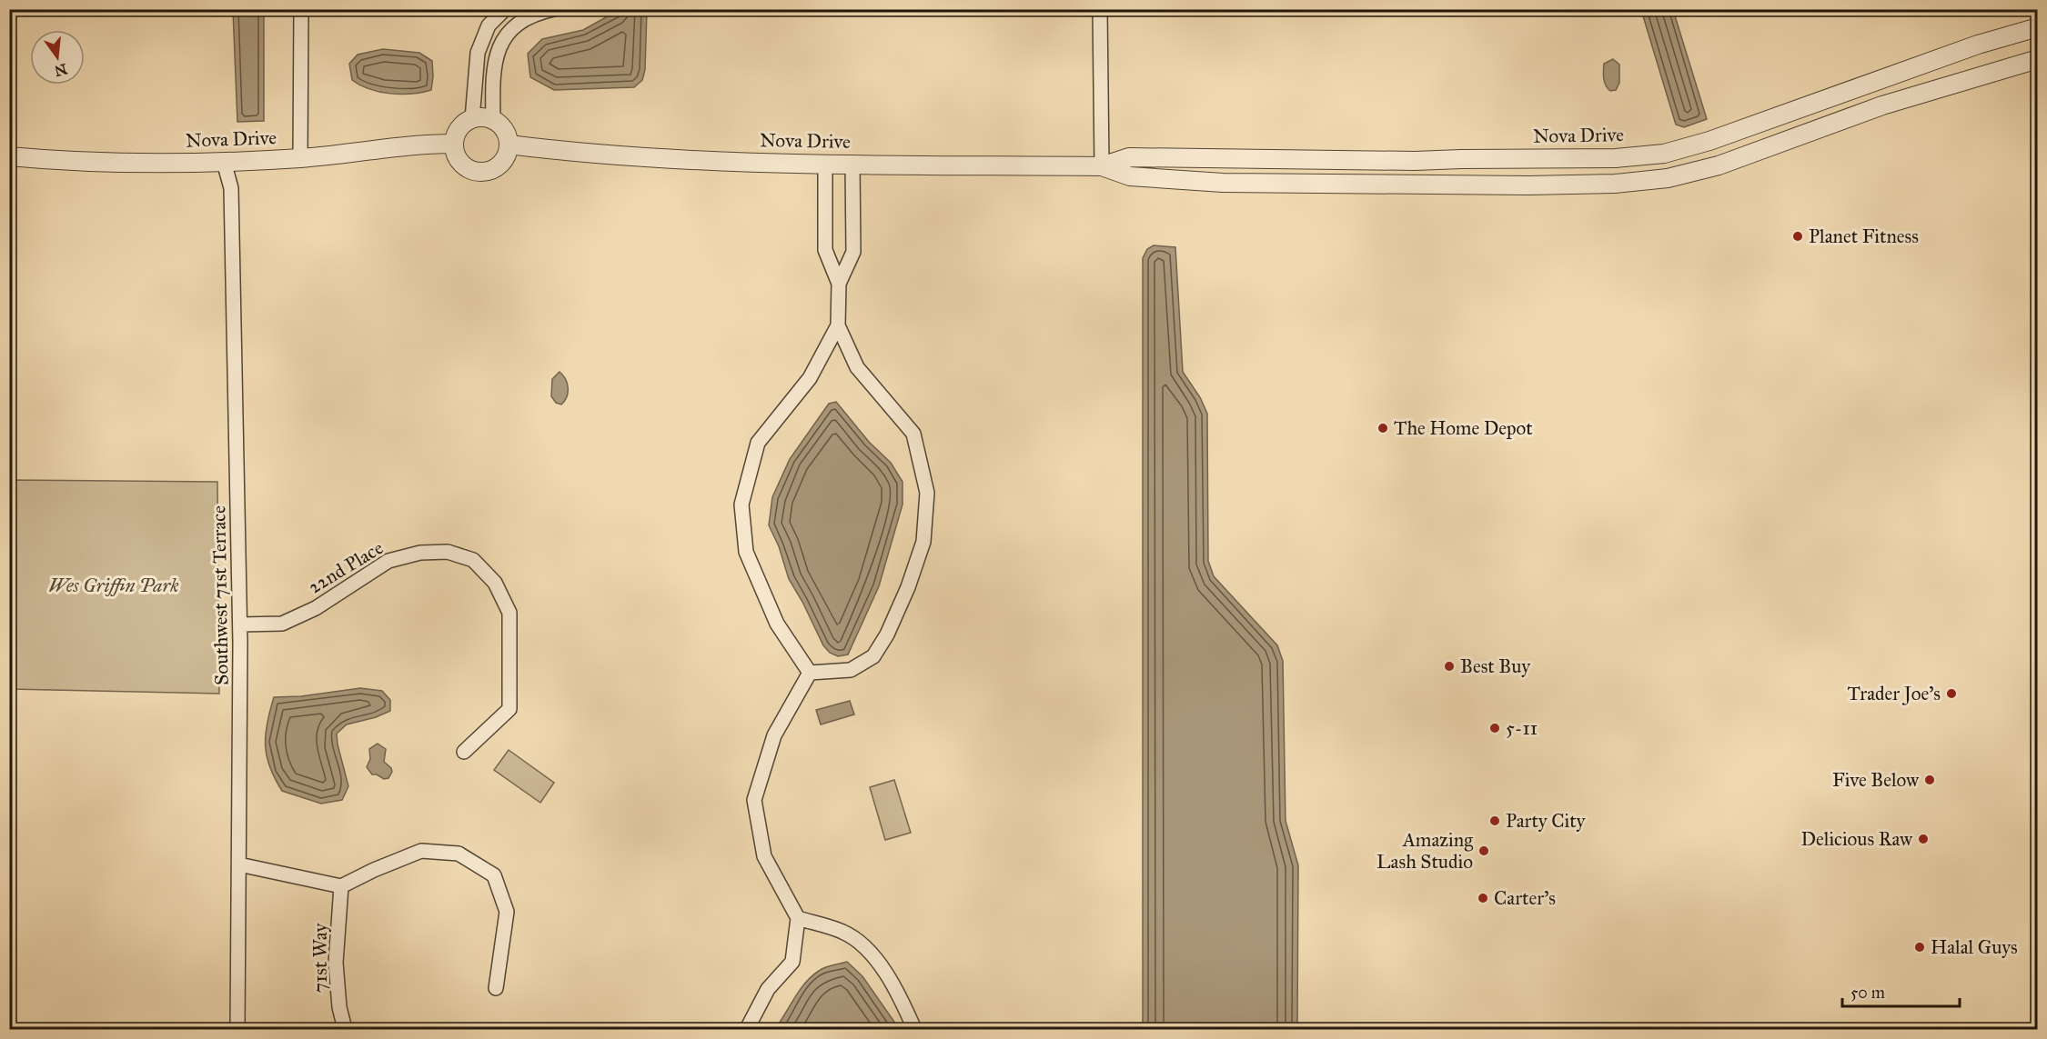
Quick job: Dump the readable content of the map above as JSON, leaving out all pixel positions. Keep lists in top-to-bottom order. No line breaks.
{"streets":{"street":["Nova Drive","22nd Place","Southwest 71st Terrace","71st Way"]},"crossings":[["Nova Drive","Southwest 71st Terrace"],["22nd Place","Southwest 71st Terrace"]],"parks":["Wes Griffin Park"],"places":["Planet Fitness","The Home Depot","Best Buy","Trader Joe's","5-11","Five Below","Party City","Delicious Raw","Amazing Lash Studio","Carter's","Halal Guys"],"scale_bar":"50 m","north":"bottom"}
